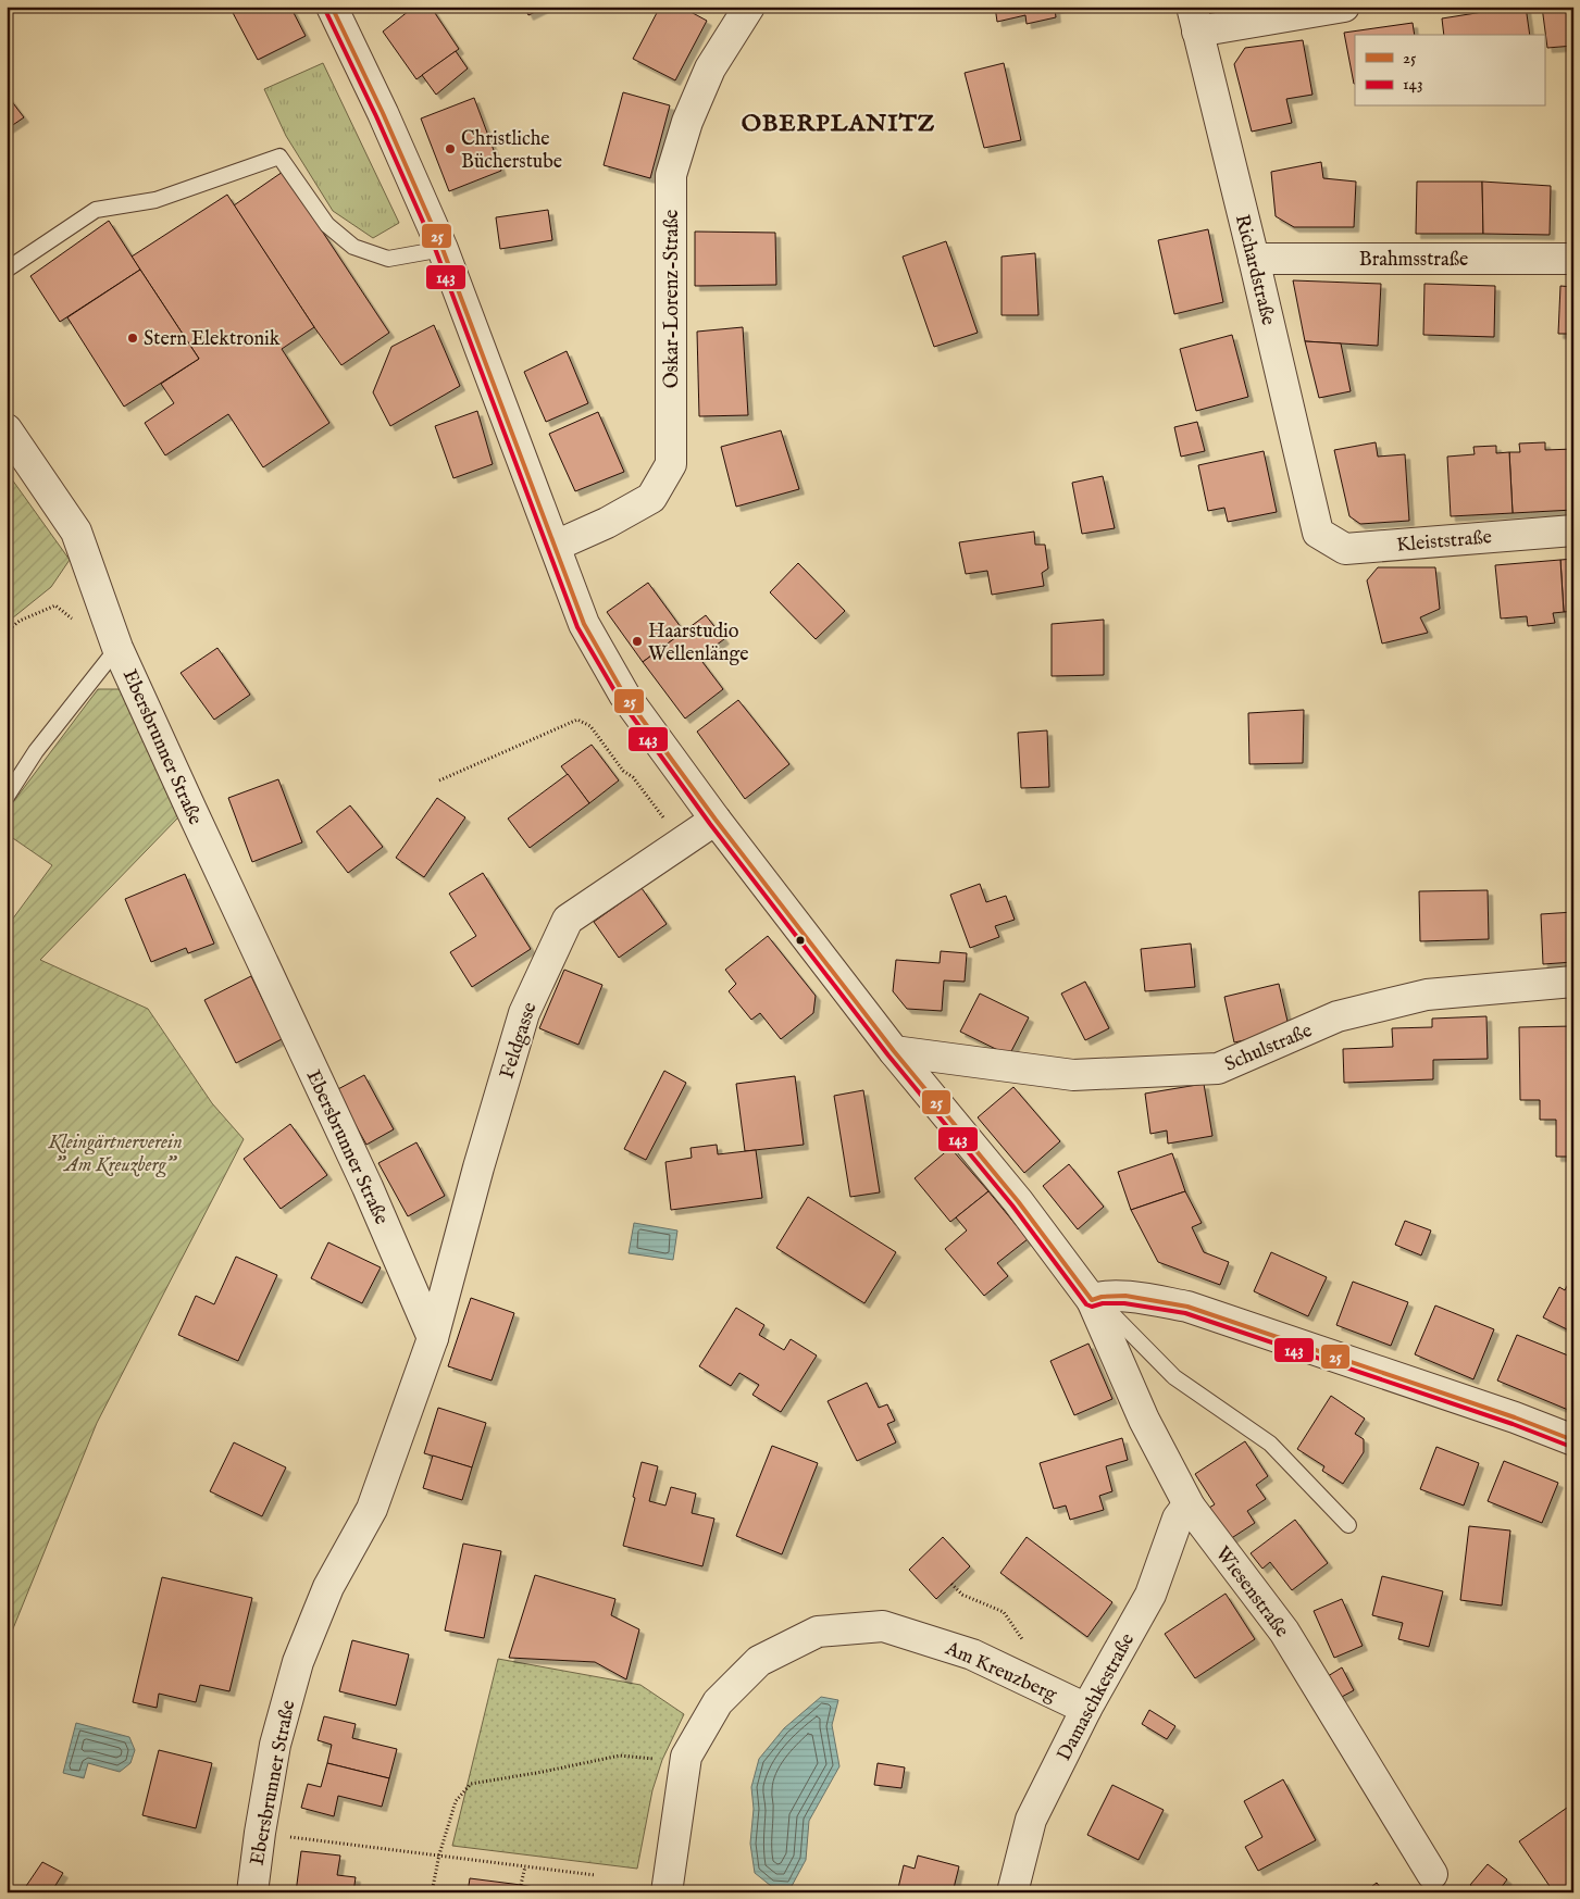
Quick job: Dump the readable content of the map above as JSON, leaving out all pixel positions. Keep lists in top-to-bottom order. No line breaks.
{"streets":{"street":["Brahmsstraße","Richardstraße","Oskar-Lorenz-Straße","Kleiststraße","Ebersbrunner Straße","Feldgasse","Schulstraße","Wiesenstraße","Am Kreuzberg","Damaschkestraße"]},"crossings":[["Brahmsstraße","Richardstraße"],["Richardstraße","Kleiststraße"],["Oskar-Lorenz-Straße","Wiesenstraße"],["Ebersbrunner Straße","Feldgasse"],["Feldgasse","Wiesenstraße"],["Schulstraße","Wiesenstraße"],["Wiesenstraße","Damaschkestraße"],["Am Kreuzberg","Damaschkestraße"]],"districts":["OBERPLANITZ"],"parks":["Kleingärtnerverein \"Am Kreuzberg\""],"places":["Christliche Bücherstube","Stern Elektronik","Haarstudio Wellenlänge"],"lines":["transit line 25","transit line 143"],"legend":["25","143"]}
